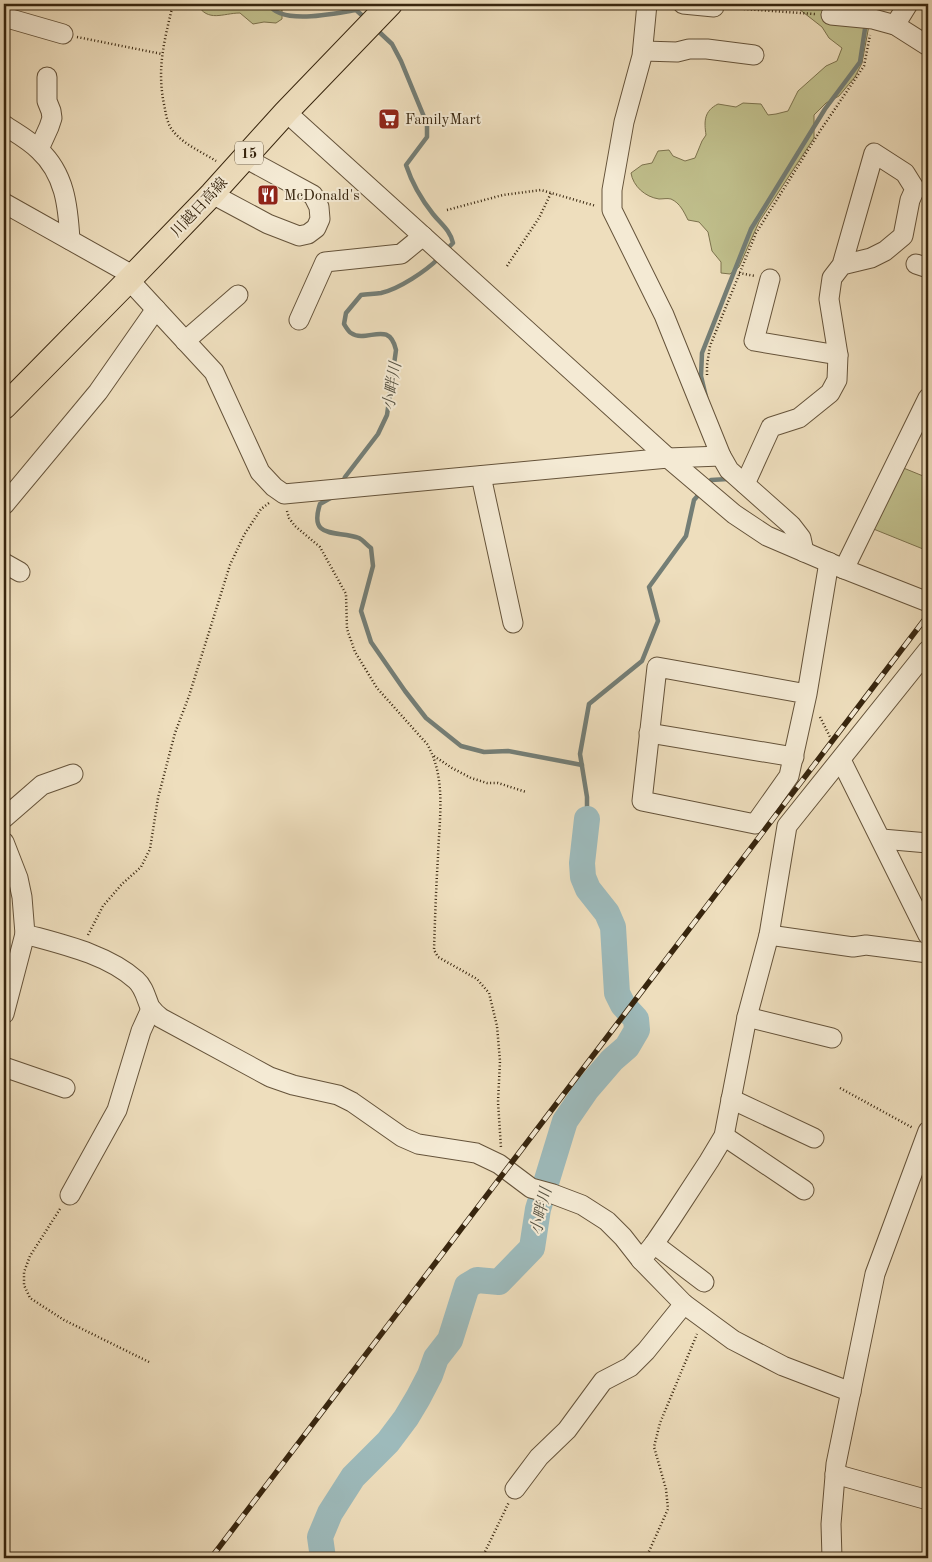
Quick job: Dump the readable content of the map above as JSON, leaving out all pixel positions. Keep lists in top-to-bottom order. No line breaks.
{"streets":{"main road":["15","川越日高線"]},"water":["小畔川"],"places":{"supermarket":["FamilyMart"],"restaurant":["McDonald's"]}}
